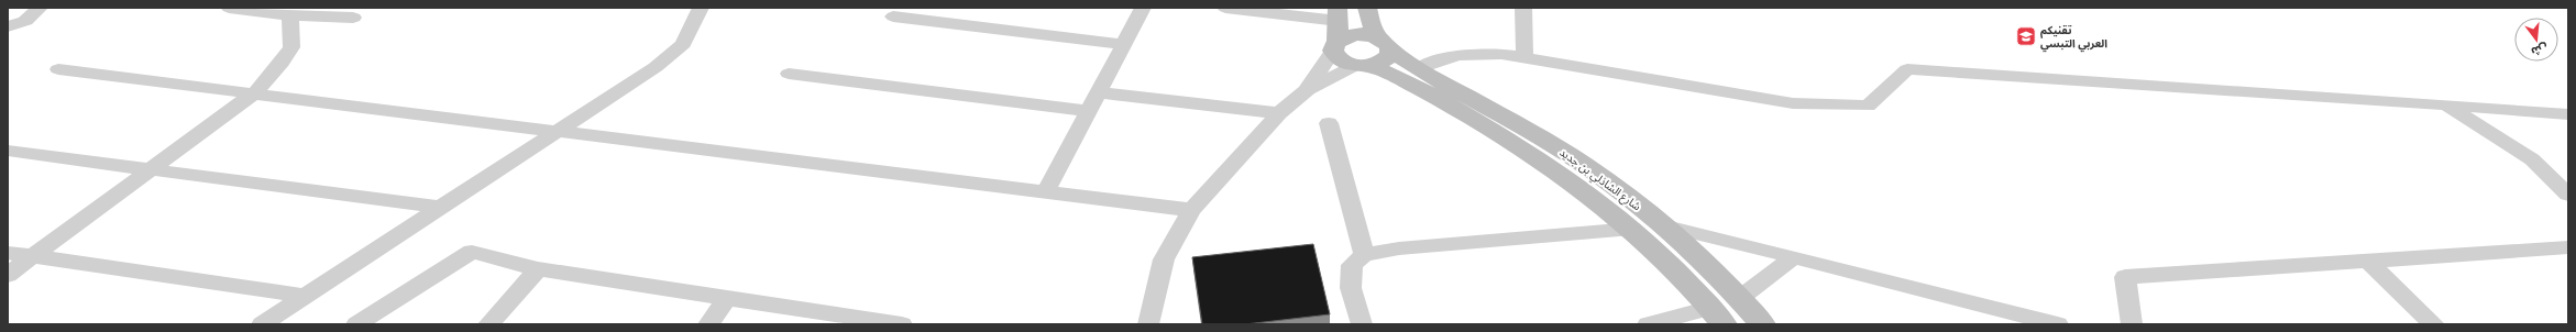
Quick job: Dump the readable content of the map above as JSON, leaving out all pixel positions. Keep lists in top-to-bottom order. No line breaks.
{"streets":{"main road":["شارع الشاذلي بن جديد"]},"places":{"school or university":["تقنيكم العربي التبسي"]},"north":"bottom"}
